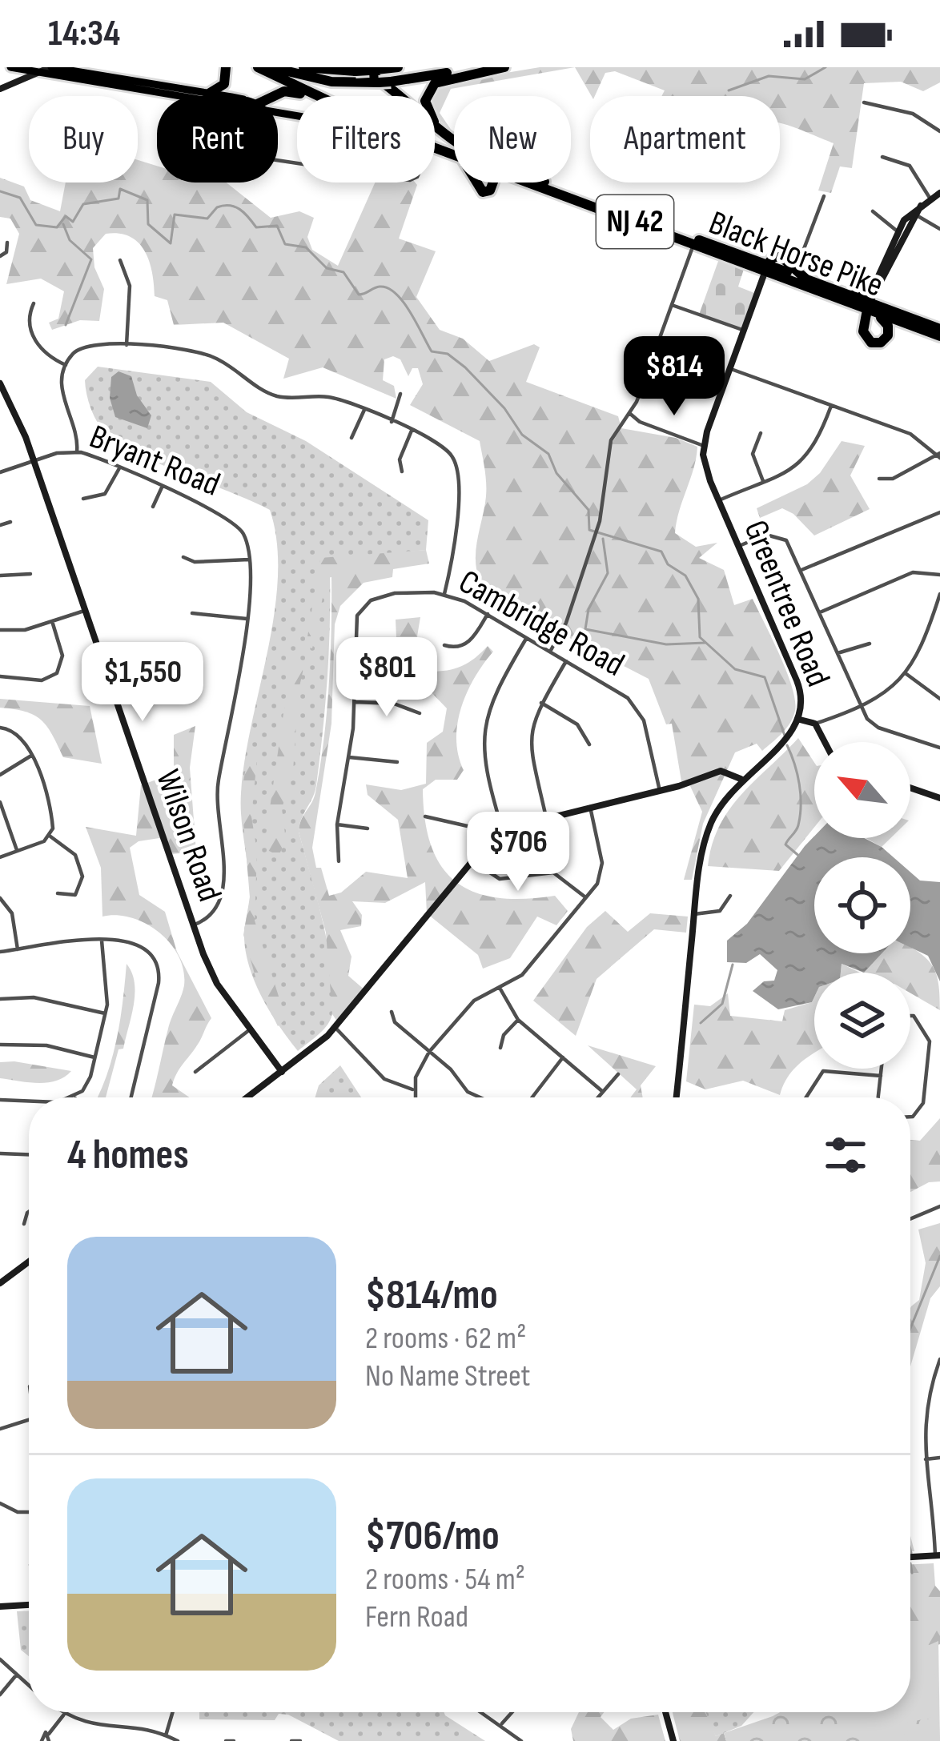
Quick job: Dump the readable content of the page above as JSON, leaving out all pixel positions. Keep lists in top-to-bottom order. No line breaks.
{"streets":{"highway":["NJ 42","Black Horse Pike"],"street":["Bryant Road","Greentree Road","Cambridge Road","Wilson Road"]},"crossings":[["Bryant Road","Wilson Road"]],"north":"top left","page":{"status":"14:34","chip":["Buy","Rent","Filters","New","Apartment"],"price":["$814","$801","$1,550","$706"],"heading":"4 homes","list":[{"name":"$814/mo","note":"2 rooms · 62 m² · No Name Street"},{"name":"$706/mo","note":"2 rooms · 54 m² · Fern Road"}]}}
